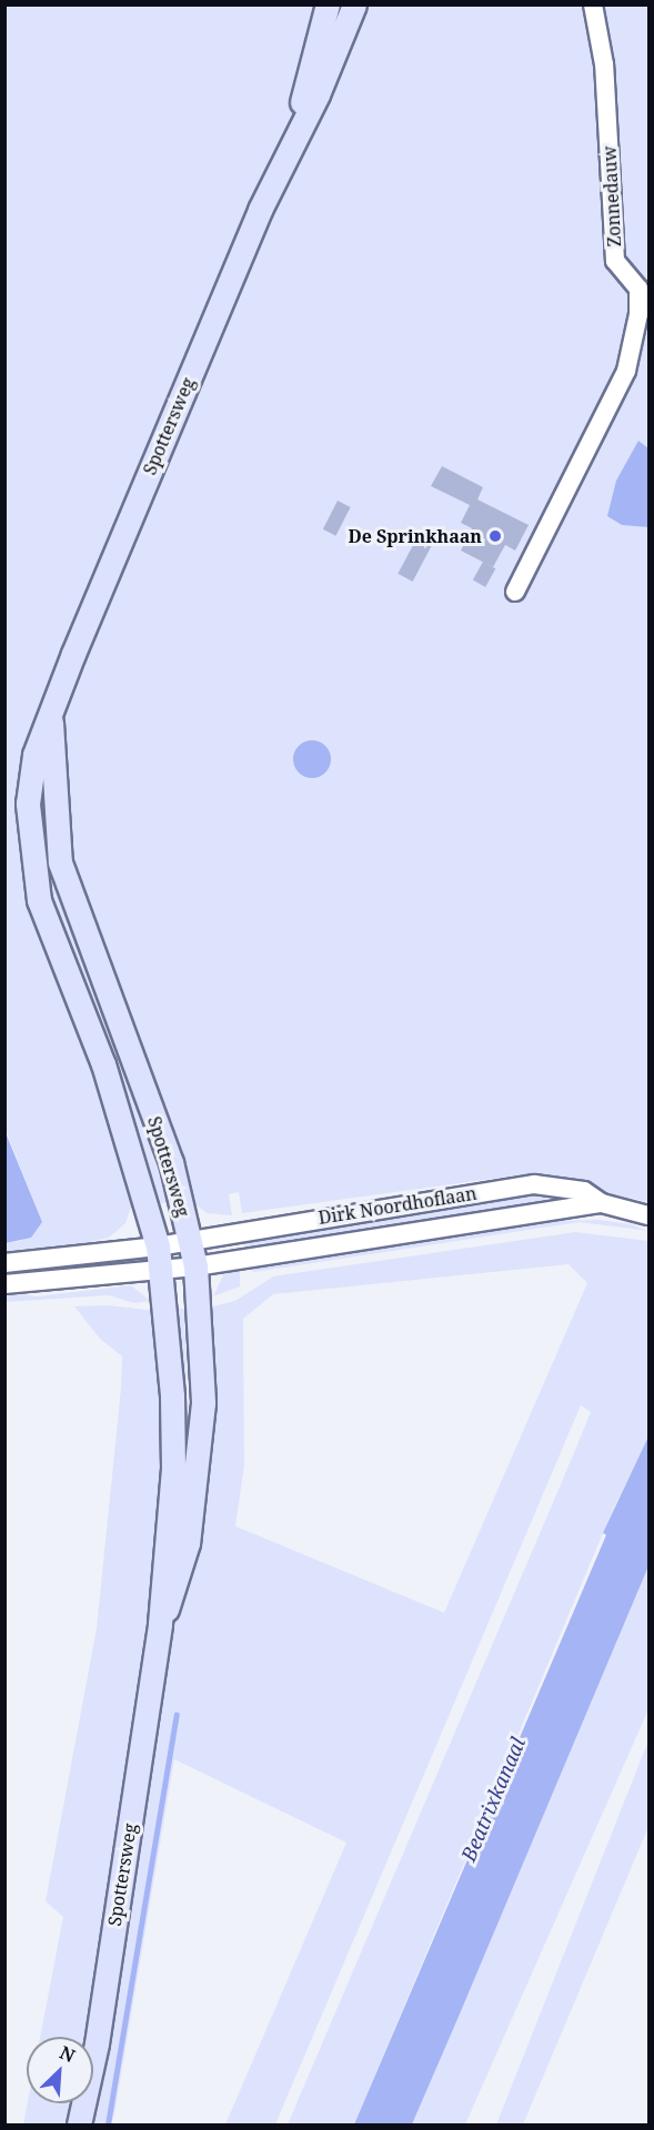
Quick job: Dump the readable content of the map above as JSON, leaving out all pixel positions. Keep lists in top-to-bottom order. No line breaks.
{"streets":{"main road":["Spottersweg"],"street":["Zonnedauw","Dirk Noordhoflaan"]},"crossings":[["Spottersweg","Dirk Noordhoflaan"]],"water":["Beatrixkanaal"],"places":["De Sprinkhaan"],"north":"top right"}
